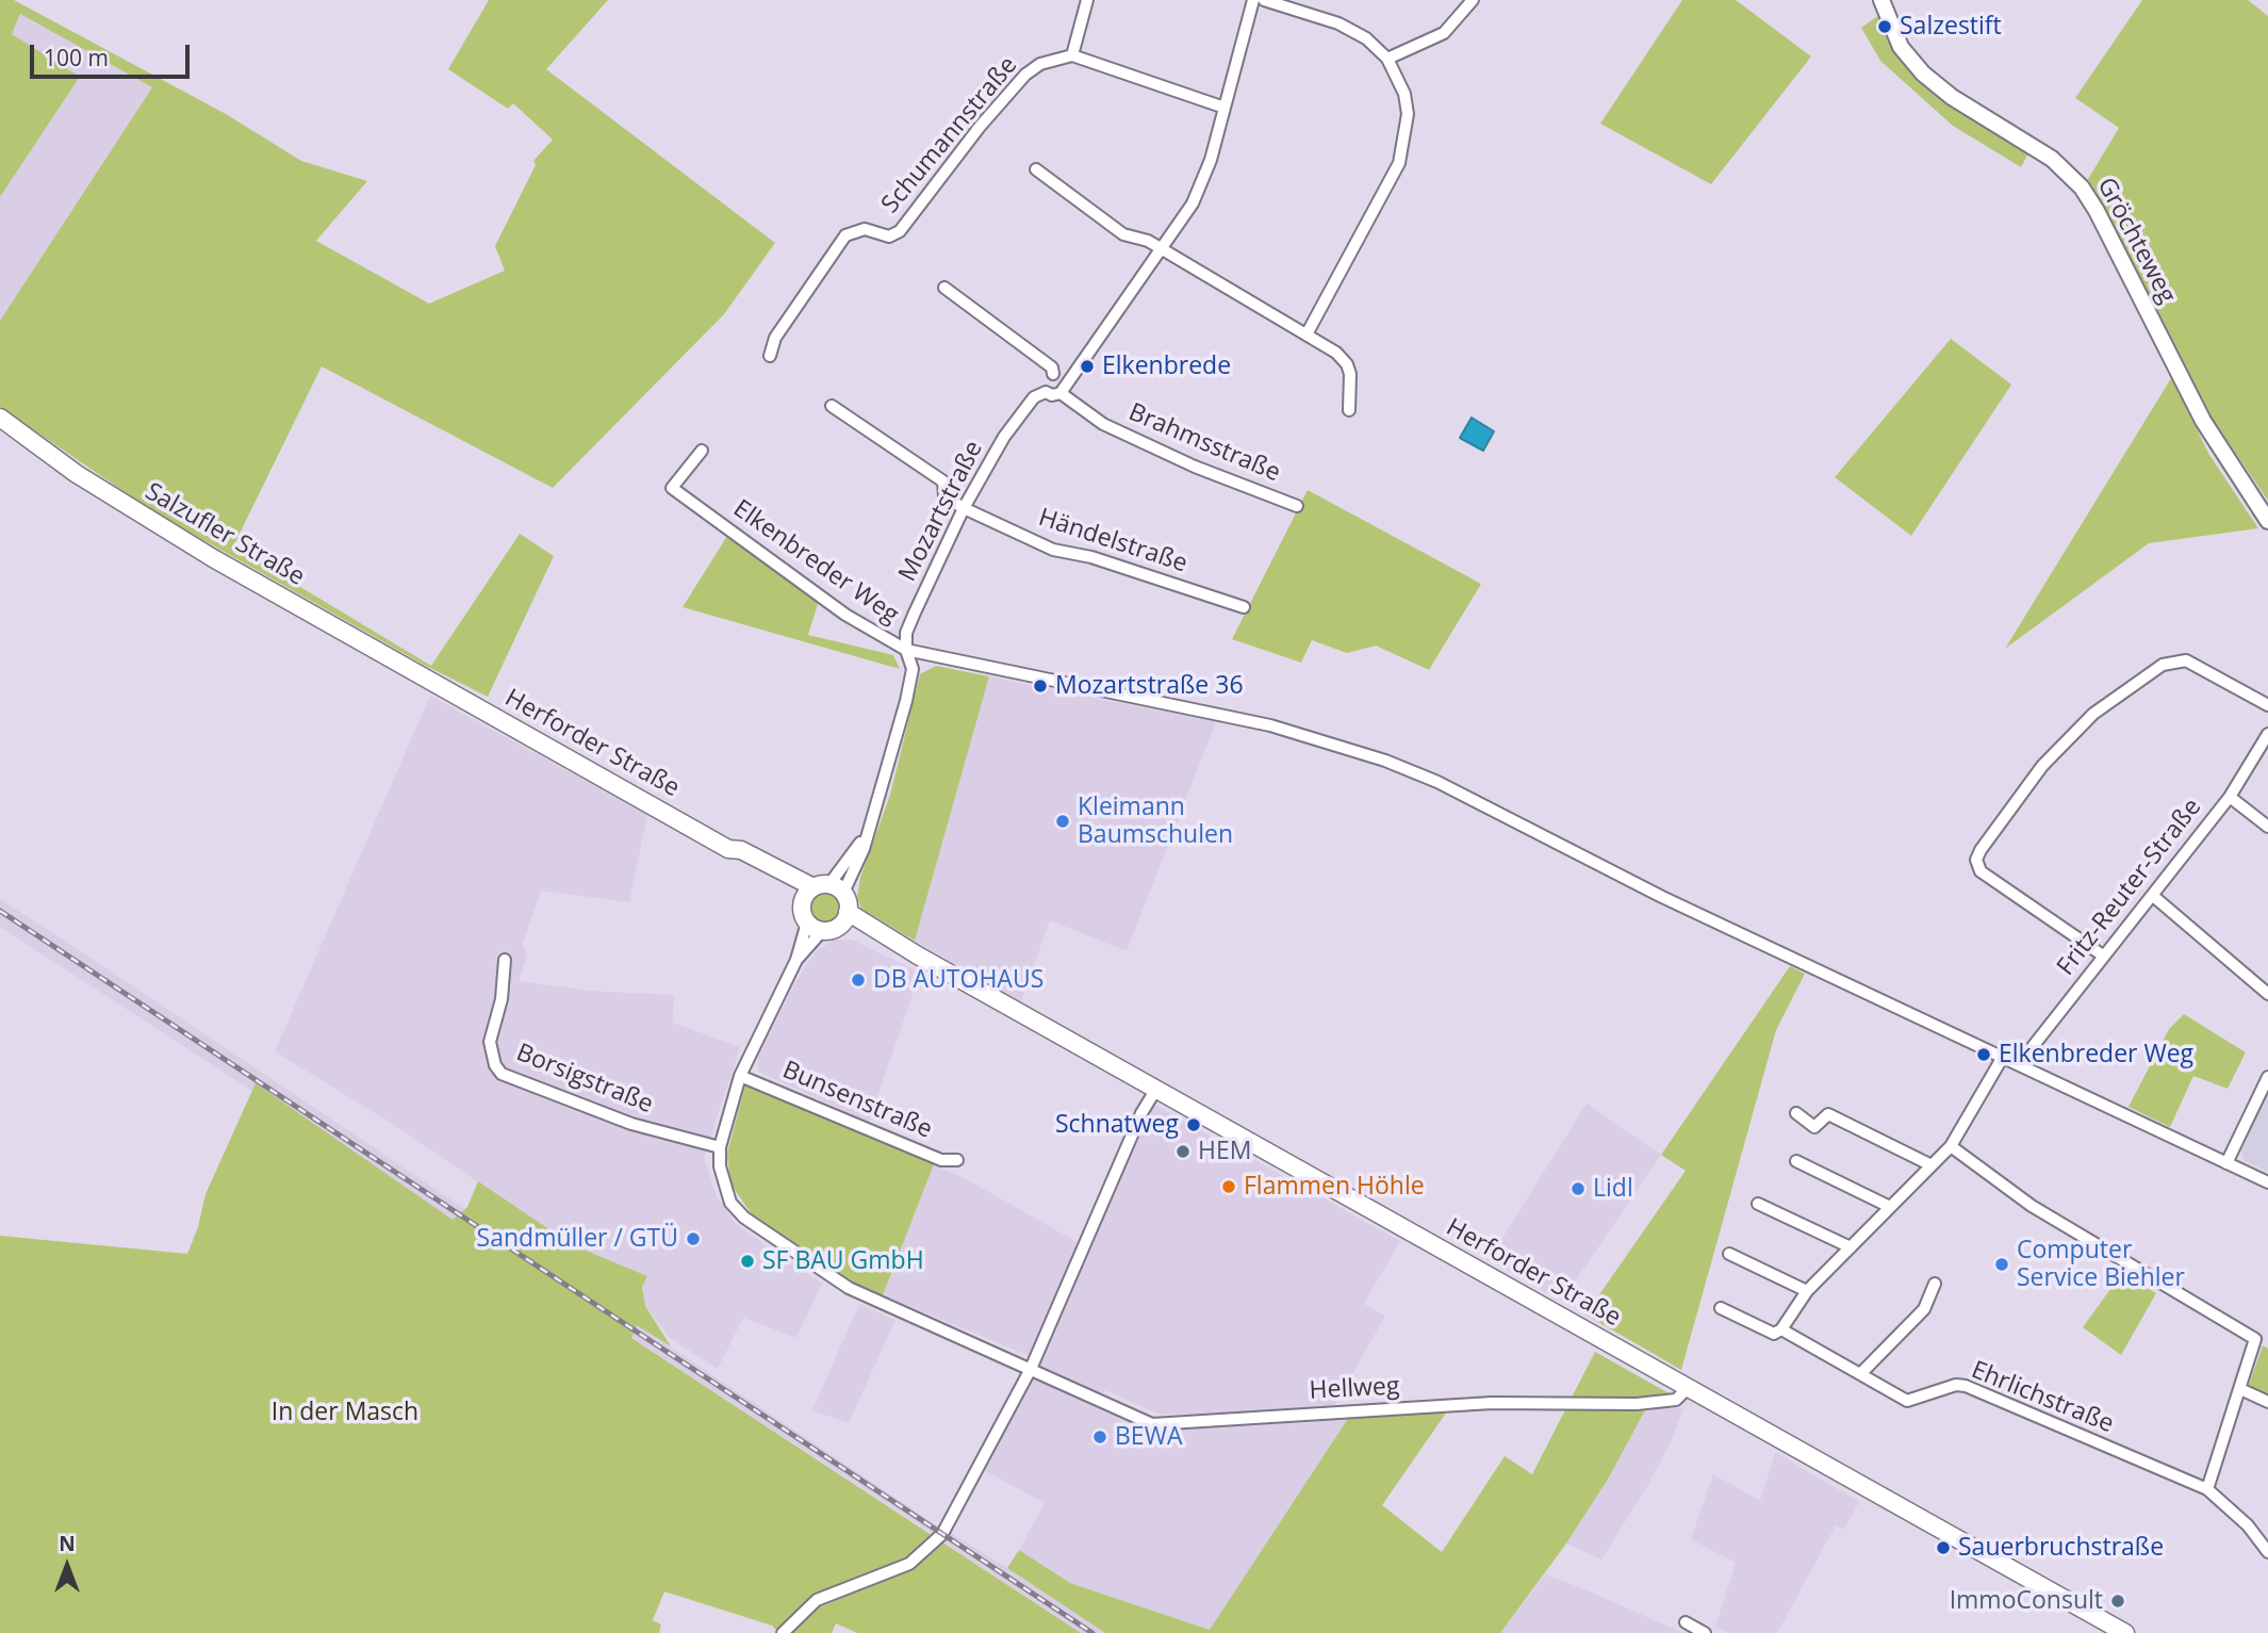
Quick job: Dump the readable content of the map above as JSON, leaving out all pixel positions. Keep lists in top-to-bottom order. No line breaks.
{"streets":{"main road":["Salzufler Straße","Herforder Straße"],"street":["Schumannstraße","Gröchteweg","Brahmsstraße","Mozartstraße","Händelstraße","Elkenbreder Weg","Fritz-Reuter-Straße","Borsigstraße","Bunsenstraße","Hellweg","Ehrlichstraße"]},"crossings":[["Mozartstraße","Händelstraße"],["Mozartstraße","Elkenbreder Weg"],["Mozartstraße","Herforder Straße"],["Salzufler Straße","Herforder Straße"],["Elkenbreder Weg","Fritz-Reuter-Straße"],["Herforder Straße","Hellweg"],["Borsigstraße","Hellweg"]],"parks":["In der Masch"],"places":["Salzestift","Elkenbrede","Mozartstraße 36","Kleimann Baumschulen","DB AUTOHAUS","Elkenbreder Weg","Schnatweg","HEM","Flammen Höhle","Lidl","Sandmüller / GTÜ","SF BAU GmbH","Computer Service Biehler","BEWA","Sauerbruchstraße","ImmoConsult"],"scale_bar":"100 m","north":"top"}
